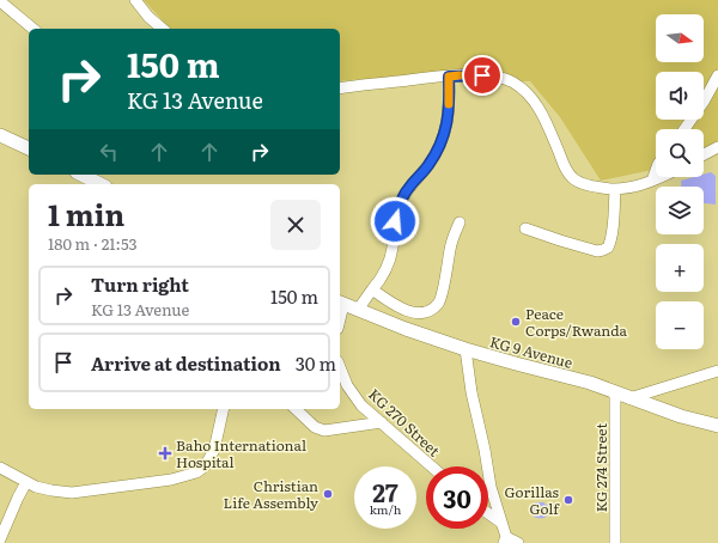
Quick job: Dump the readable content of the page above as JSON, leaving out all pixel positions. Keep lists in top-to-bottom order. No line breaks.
{"streets":{"main road":["KG 9 Avenue"],"street":["KG 270 Street","KG 274 Street"]},"crossings":[["KG 9 Avenue","KG 274 Street"]],"places":{"other":["Peace Corps/Rwanda","Christian Life Assembly","Gorillas Golf"],"health":["Baho International Hospital"]},"north":"right","page":{"map_buttons":["+","−"],"turn":["150 m","KG 13 Avenue"],"heading":["1 min","180 m · 21:53"],"list":[{"name":"Turn right","note":"KG 13 Avenue","value":"150 m"},{"name":"Arrive at destination","value":"30 m"}],"speed":"27 km/h","limit":"30"}}
